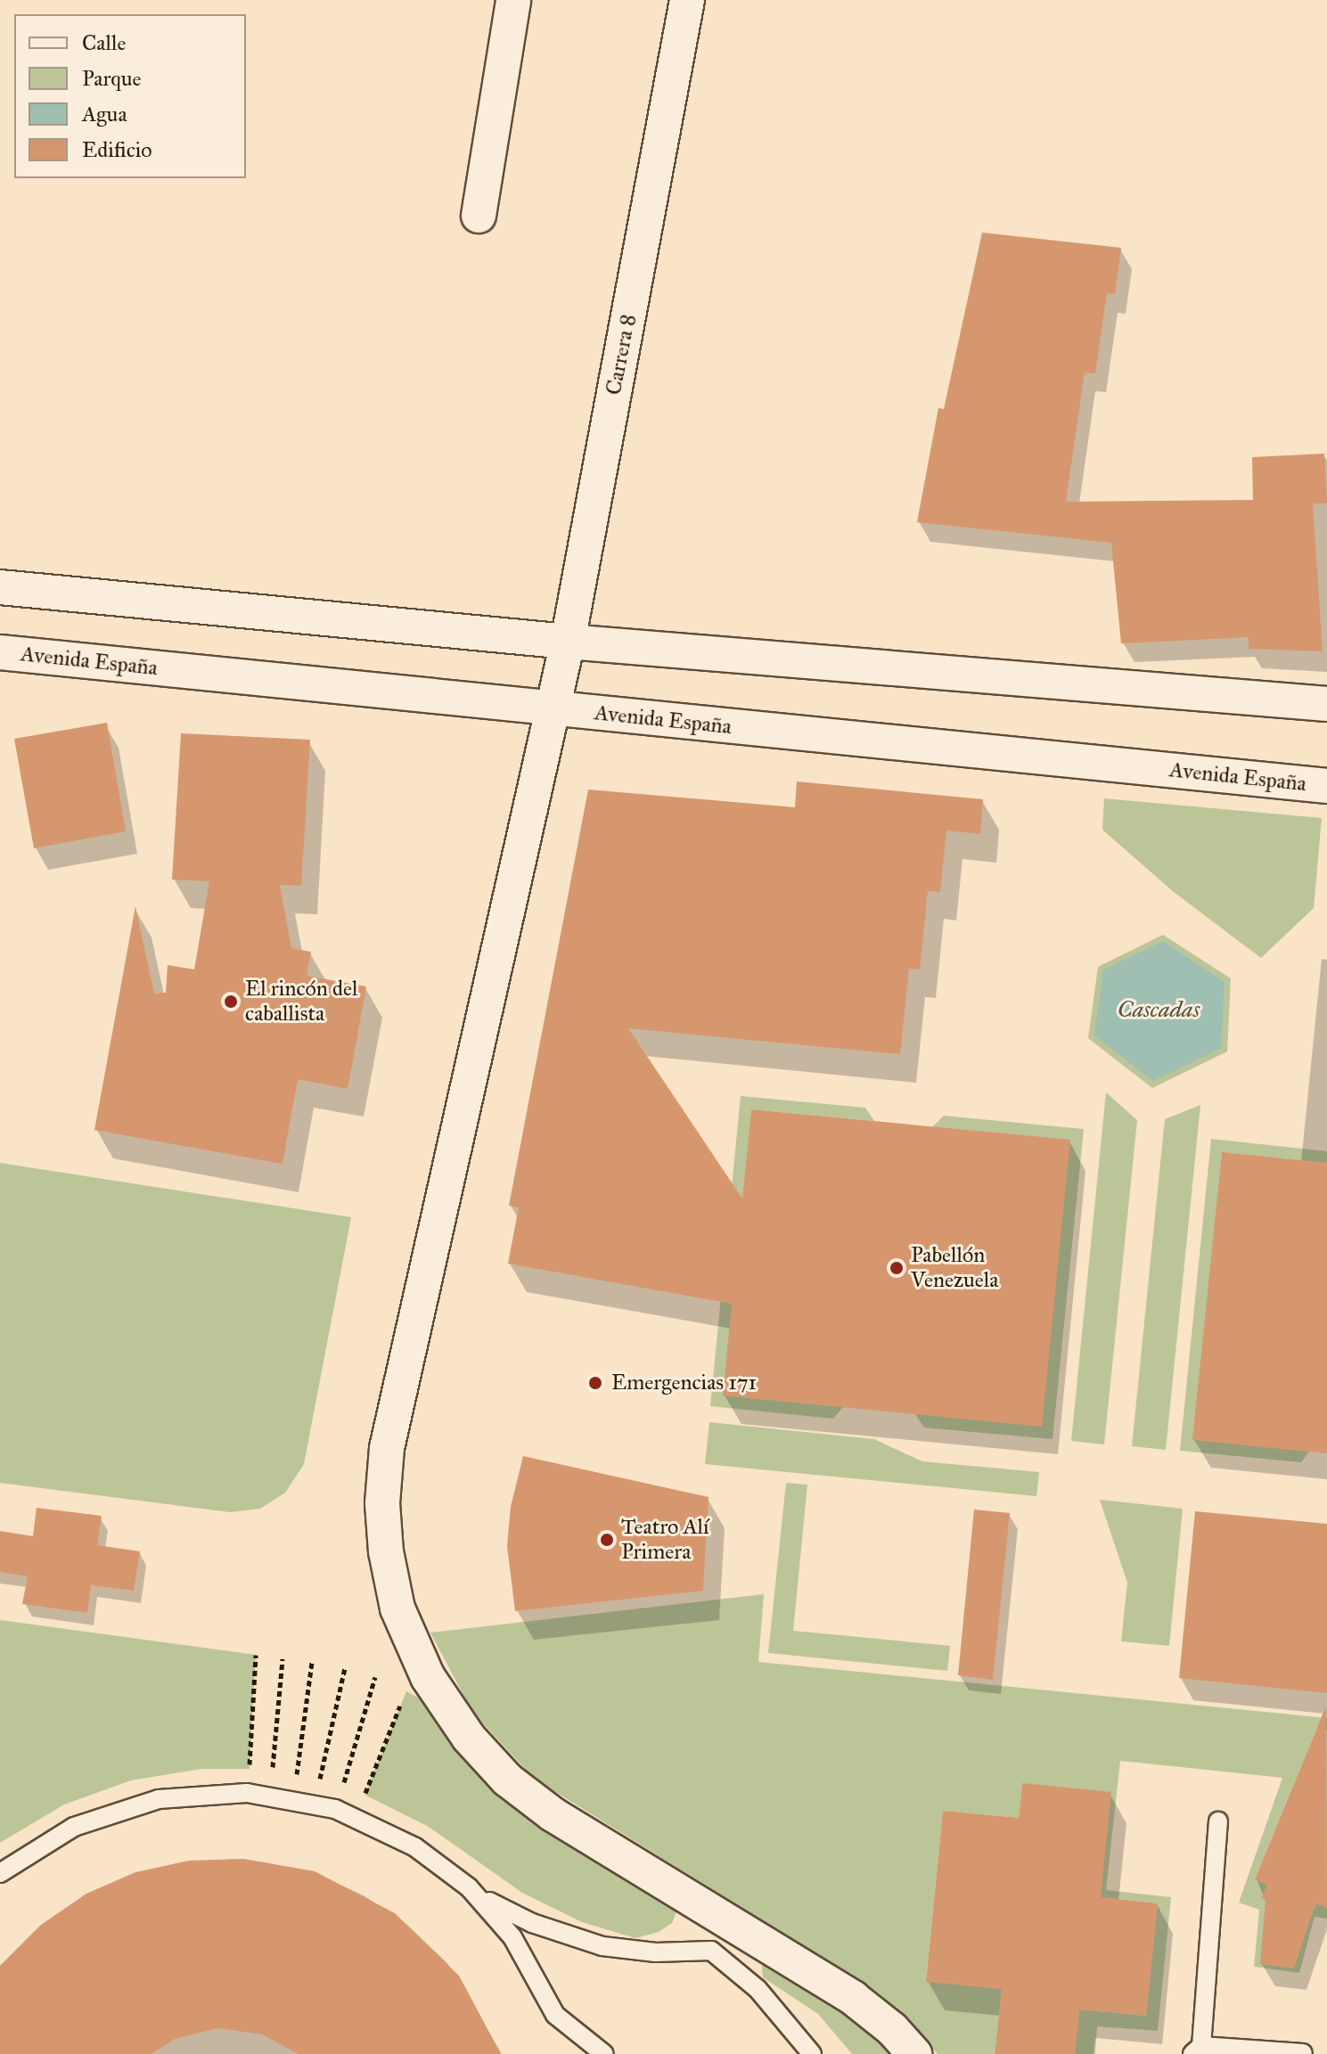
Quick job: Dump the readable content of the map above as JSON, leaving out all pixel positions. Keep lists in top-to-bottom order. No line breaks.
{"streets":{"street":["Carrera 8","Avenida España"]},"crossings":[["Carrera 8","Avenida España"]],"water":["Cascadas"],"places":["El rincón del caballista","Pabellón Venezuela","Emergencias 171","Teatro Alí Primera"],"legend":["Calle","Parque","Agua","Edificio"]}
